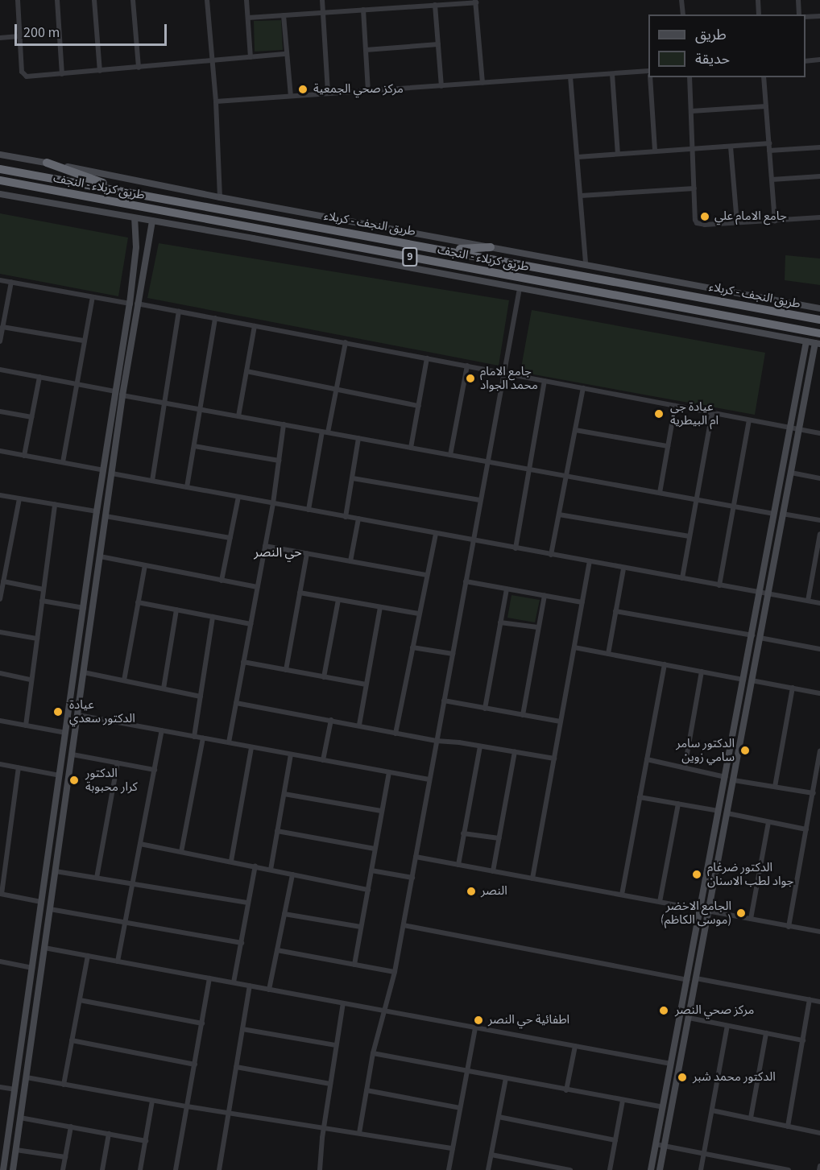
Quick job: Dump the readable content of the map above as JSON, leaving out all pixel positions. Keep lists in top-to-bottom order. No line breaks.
{"streets":{"highway":["طريق کربلاء - النجف","طريق النجف - کربلاء","9"]},"districts":["حي النصر"],"places":["مركز صحي الجمعية","جامع الامام علي","جامع الامام محمد الجواد","عيادة جي ام البيطرية","عيادة الدكتور سعدي","الدكتور سامر سامي زوين","الدكتور كرار محبوبة","الدكتور ضرغام جواد لطب الاسنان","النصر","الجامع الاخضر (موسى الكاظم)","مركز صحي النصر","اطفائية حي النصر","الدكتور محمد شبر"],"legend":["طريق","حديقة"],"scale_bar":"200 m"}
